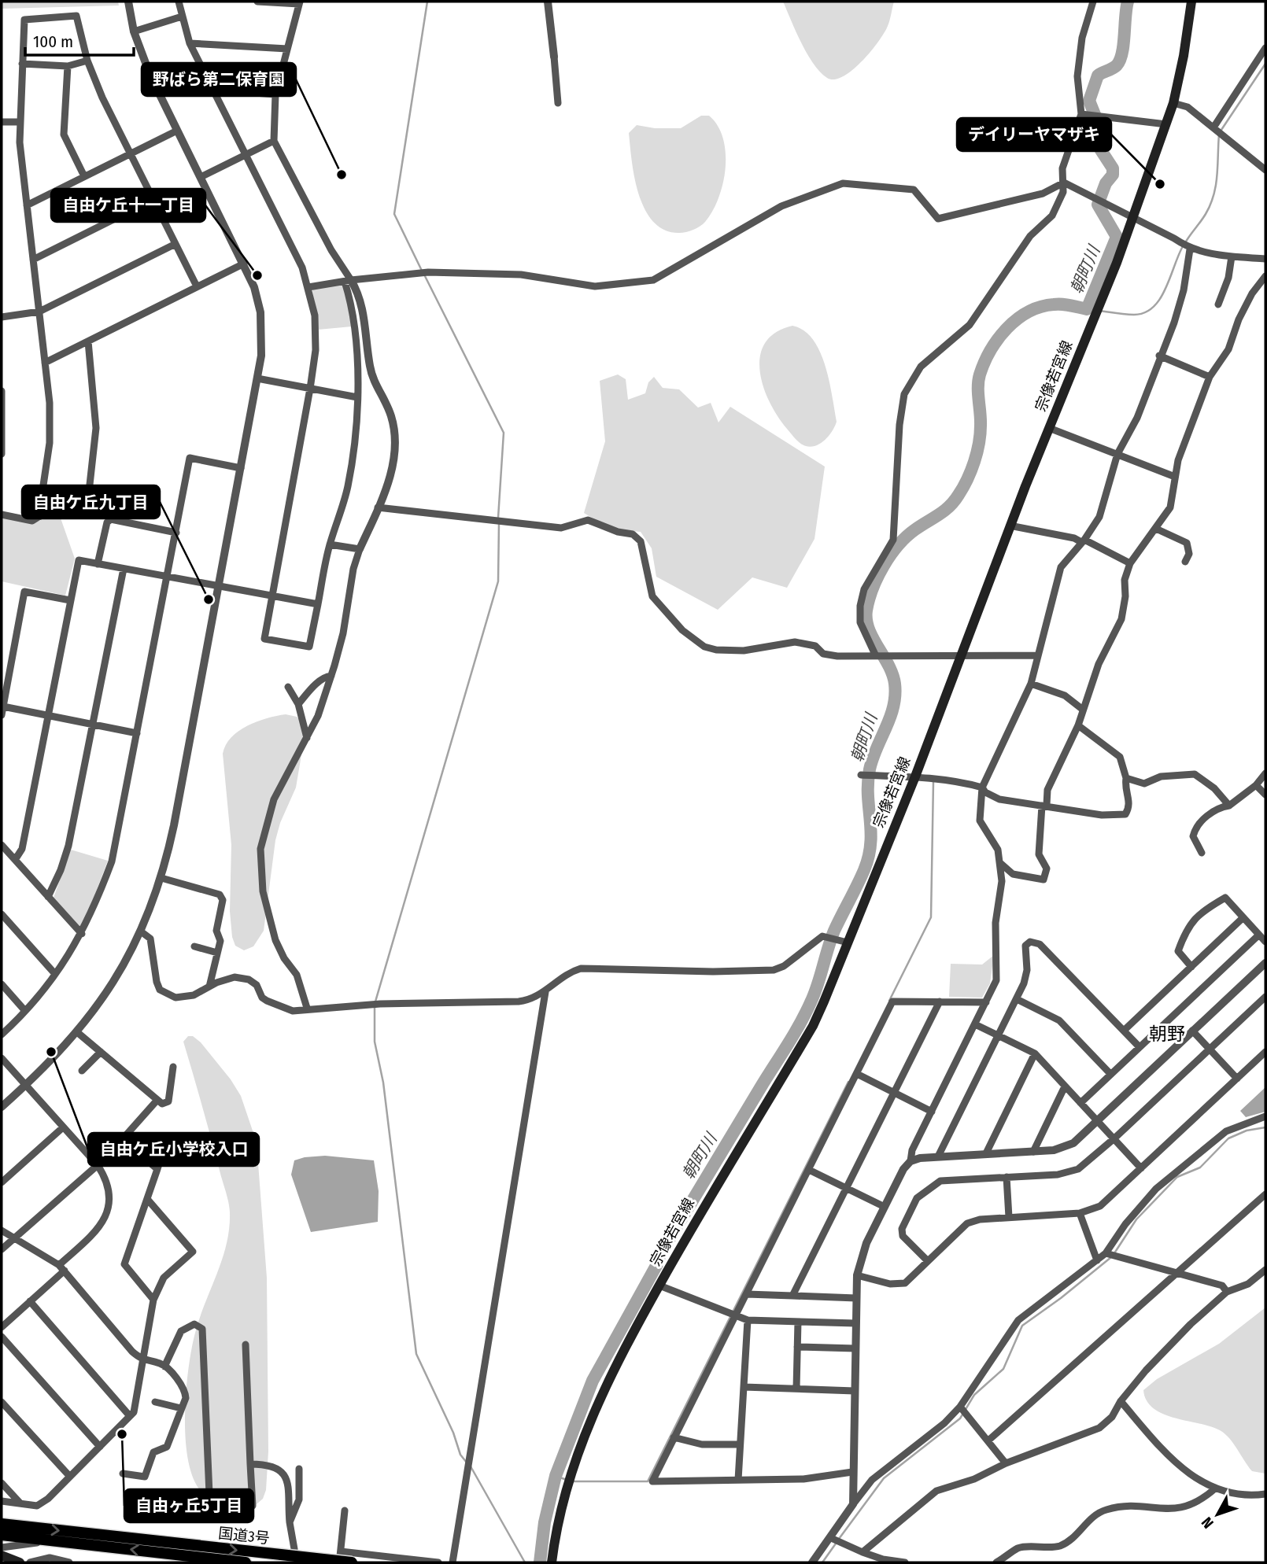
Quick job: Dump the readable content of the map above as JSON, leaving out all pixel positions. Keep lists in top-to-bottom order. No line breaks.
{"streets":{"highway":["国道3号"],"main road":["宗像若宮線"]},"districts":["朝野"],"water":["朝町川"],"places":["野ばら第二保育園","デイリーヤマザキ","自由ケ丘十一丁目","自由ケ丘九丁目","自由ケ丘小学校入口","自由ヶ丘5丁目"],"scale_bar":"100 m","north":"bottom left"}
